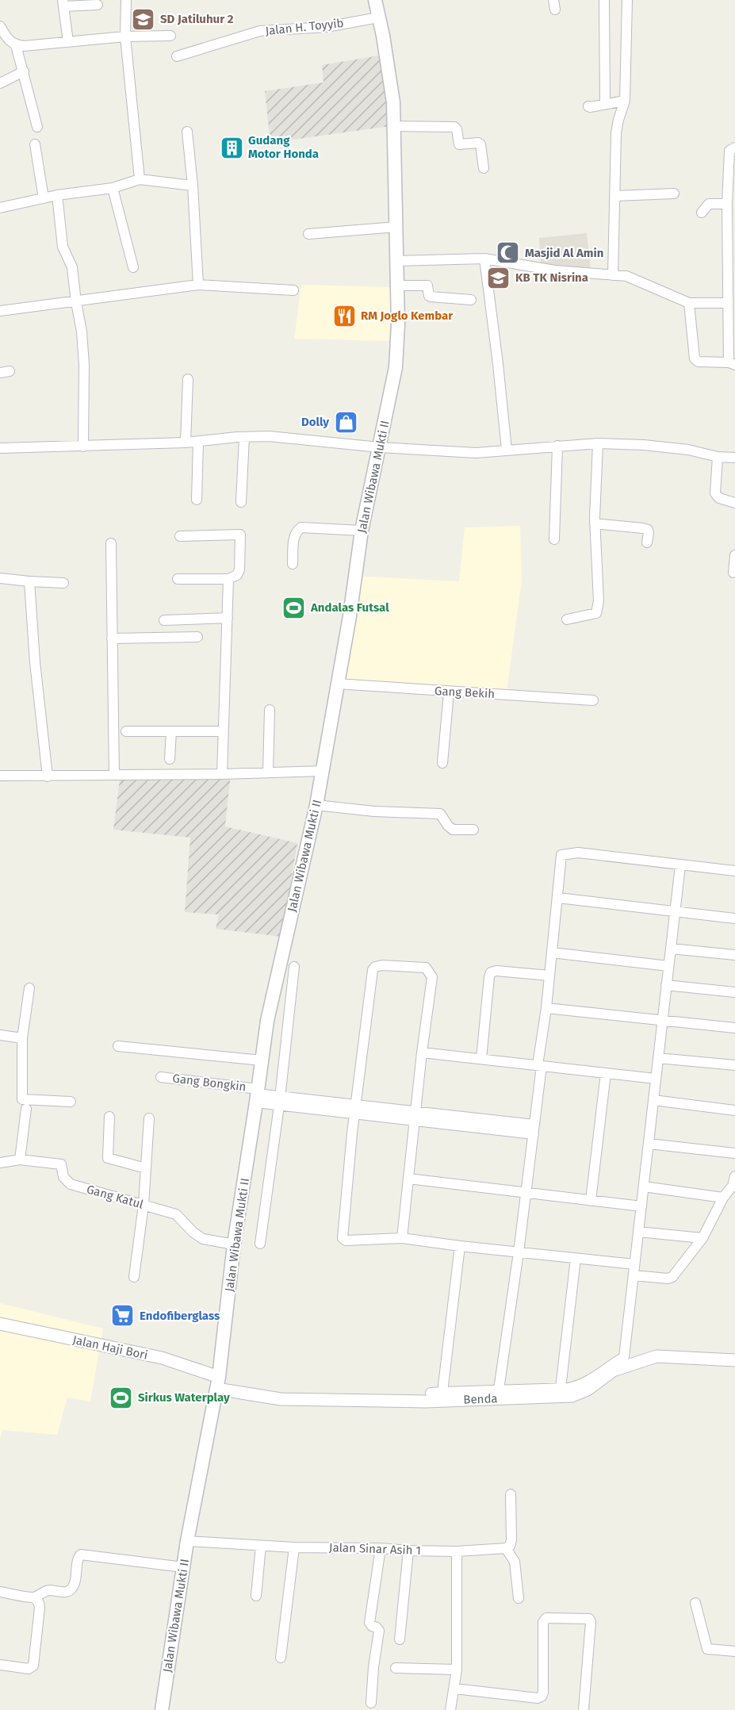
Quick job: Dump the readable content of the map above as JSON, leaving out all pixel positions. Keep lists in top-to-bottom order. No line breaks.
{"streets":{"main road":["Jalan Wibawa Mukti II"],"street":["Jalan H. Toyyib","Gang Bekih","Gang Bongkin","Gang Katul","Jalan Haji Bori","Benda","Jalan Sinar Asih 1"]},"crossings":[["Jalan H. Toyyib","Jalan Wibawa Mukti II"],["Jalan Wibawa Mukti II","Gang Bekih"],["Jalan Wibawa Mukti II","Gang Bongkin"],["Jalan Wibawa Mukti II","Gang Katul"],["Jalan Wibawa Mukti II","Jalan Haji Bori"],["Jalan Wibawa Mukti II","Benda"],["Jalan Wibawa Mukti II","Jalan Sinar Asih 1"],["Jalan Haji Bori","Benda"]],"places":{"school or university":["SD Jatiluhur 2","KB TK Nisrina"],"building":["Gudang Motor Honda"],"mosque":["Masjid Al Amin"],"restaurant":["RM Joglo Kembar"],"shop":["Dolly"],"sports":["Andalas Futsal","Sirkus Waterplay"],"supermarket":["Endofiberglass"]}}
